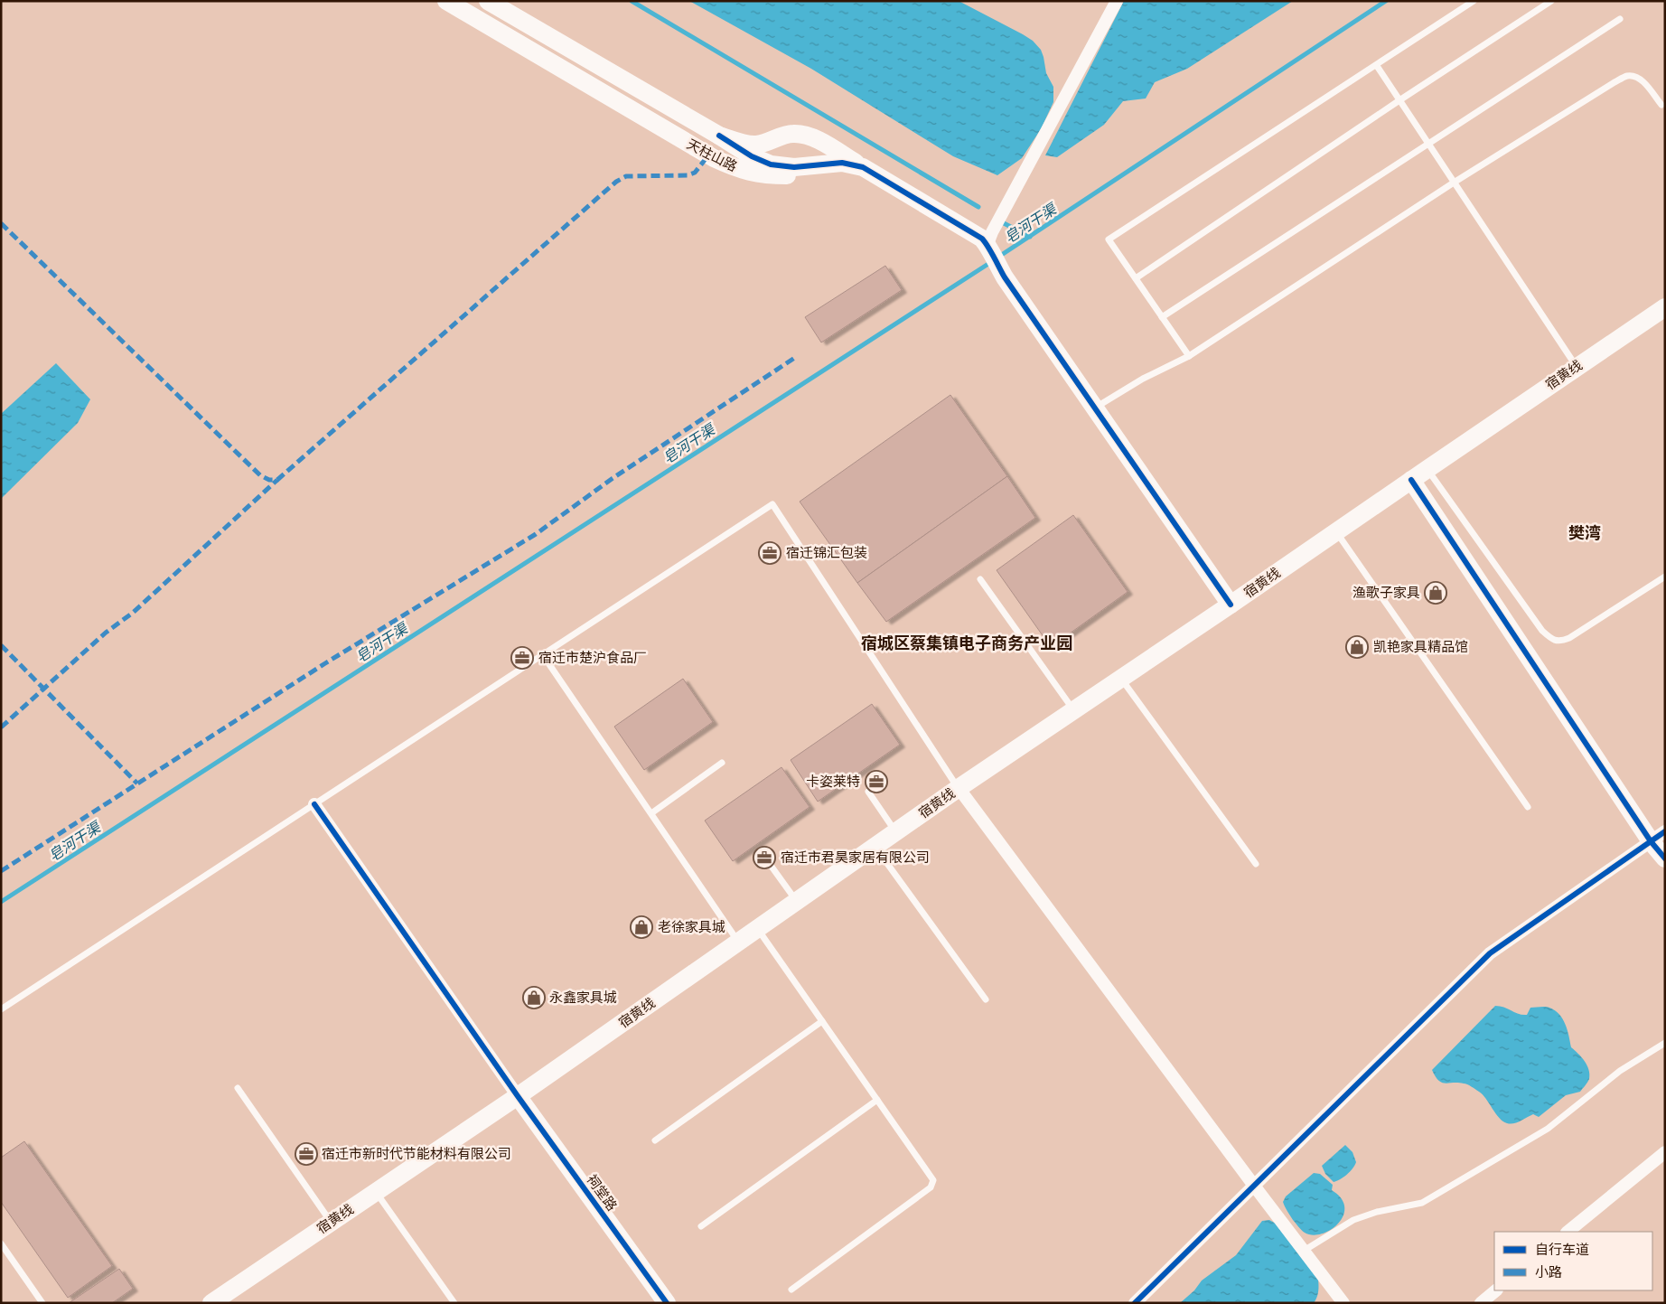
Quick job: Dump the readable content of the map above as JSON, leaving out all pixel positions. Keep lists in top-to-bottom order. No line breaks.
{"streets":{"street":["天柱山路","宿黄线","祠堂路"]},"crossings":[["宿黄线","祠堂路"]],"districts":["樊湾","宿城区蔡集镇电子商务产业园"],"water":["皂河干渠"],"places":{"office":["宿迁锦汇包装","宿迁市楚沪食品厂","卡姿莱特","宿迁市君昊家居有限公司","宿迁市新时代节能材料有限公司"],"shop":["渔歌子家具","凯艳家具精品馆","老徐家具城","永鑫家具城"]},"legend":["自行车道","小路"]}
